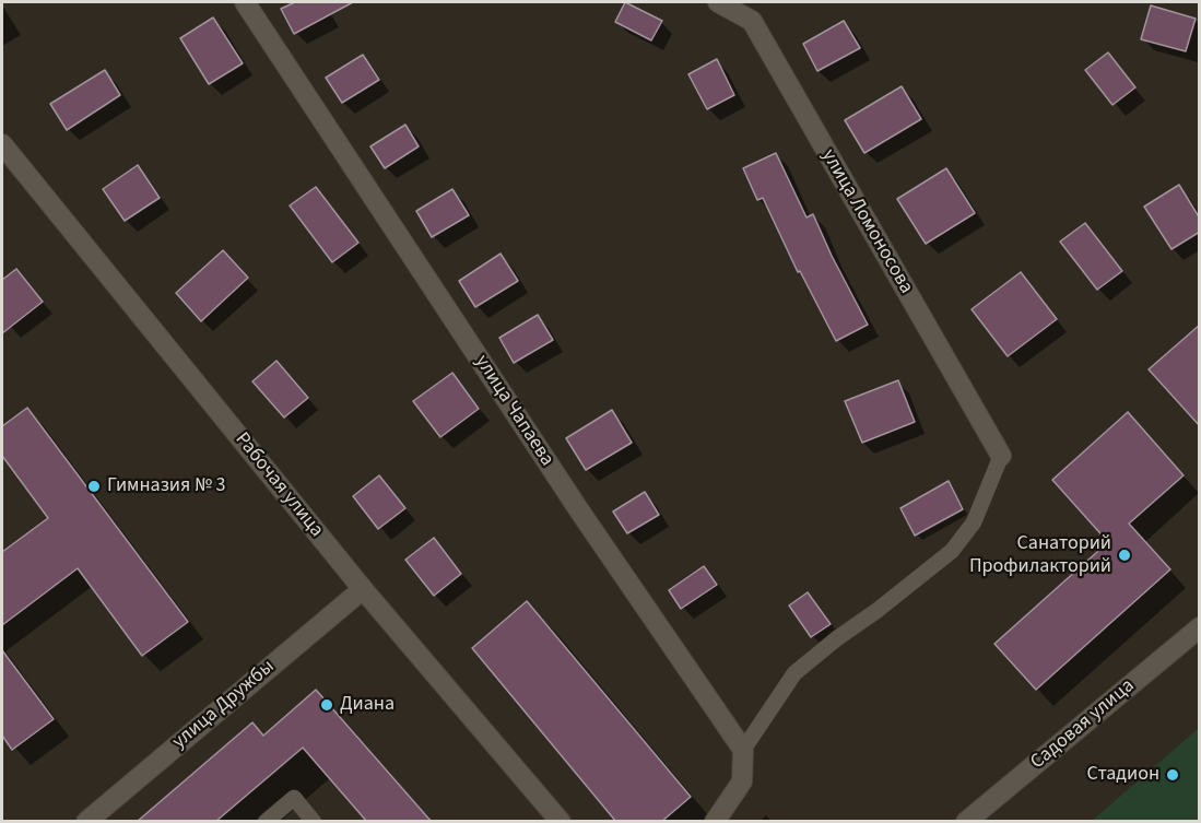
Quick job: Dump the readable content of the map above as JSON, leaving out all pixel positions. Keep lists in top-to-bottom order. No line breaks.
{"streets":{"street":["улица Ломоносова","улица Чапаева","Рабочая улица","улица Дружбы","Садовая улица"]},"crossings":[["Рабочая улица","улица Дружбы"]],"places":["Гимназия № 3","Санаторий Профилакторий","Диана","Стадион"]}
